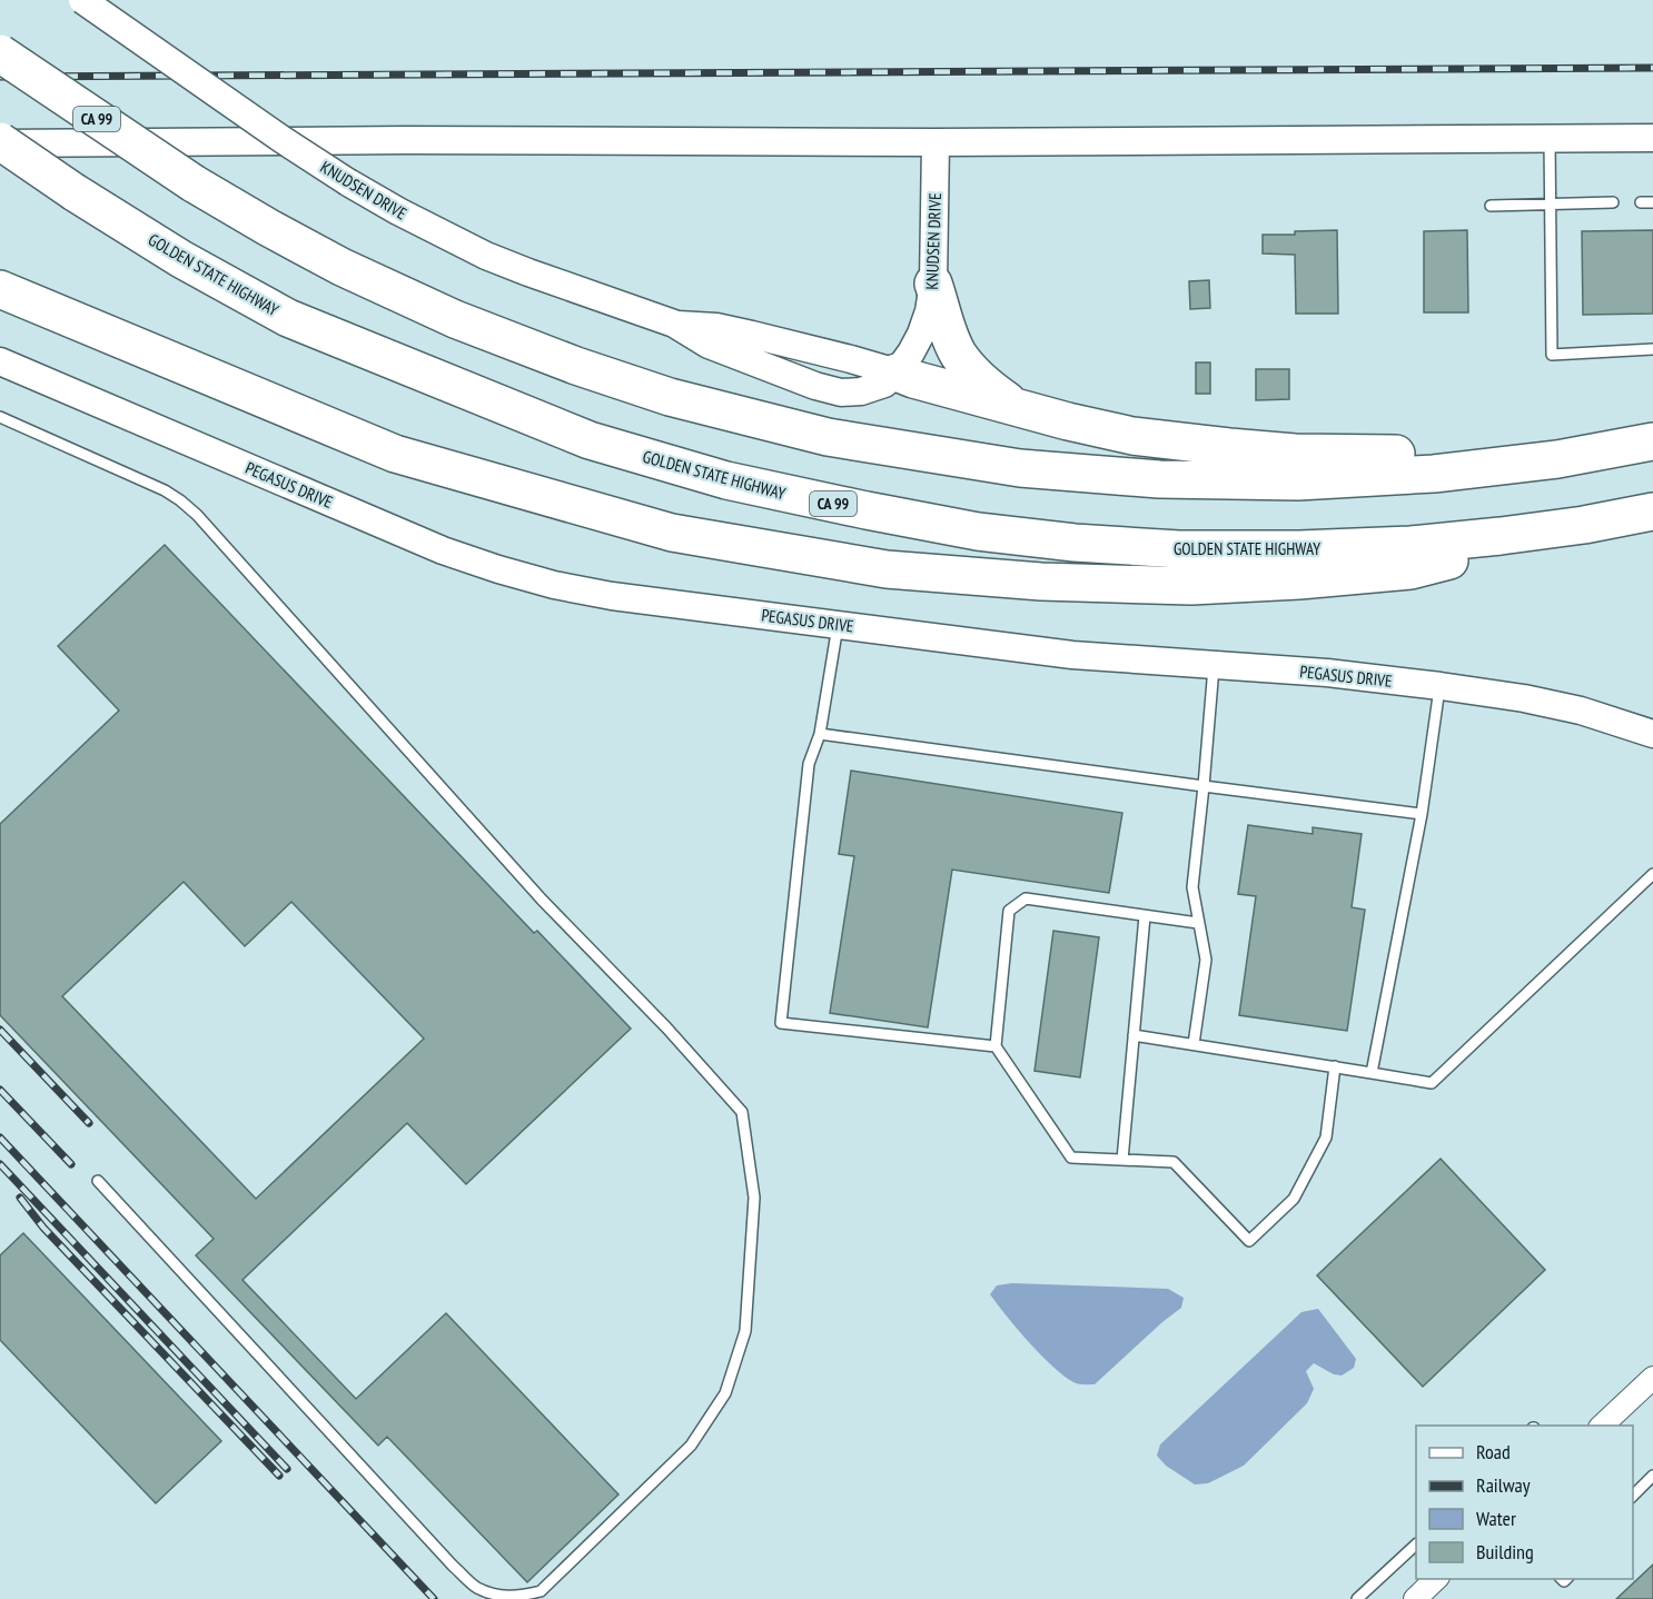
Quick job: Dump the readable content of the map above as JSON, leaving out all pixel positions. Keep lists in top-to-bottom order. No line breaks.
{"streets":{"highway":["CA 99","GOLDEN STATE HIGHWAY"],"street":["KNUDSEN DRIVE","PEGASUS DRIVE"]},"crossings":[["KNUDSEN DRIVE","GOLDEN STATE HIGHWAY"]],"legend":["Road","Railway","Water","Building"]}
